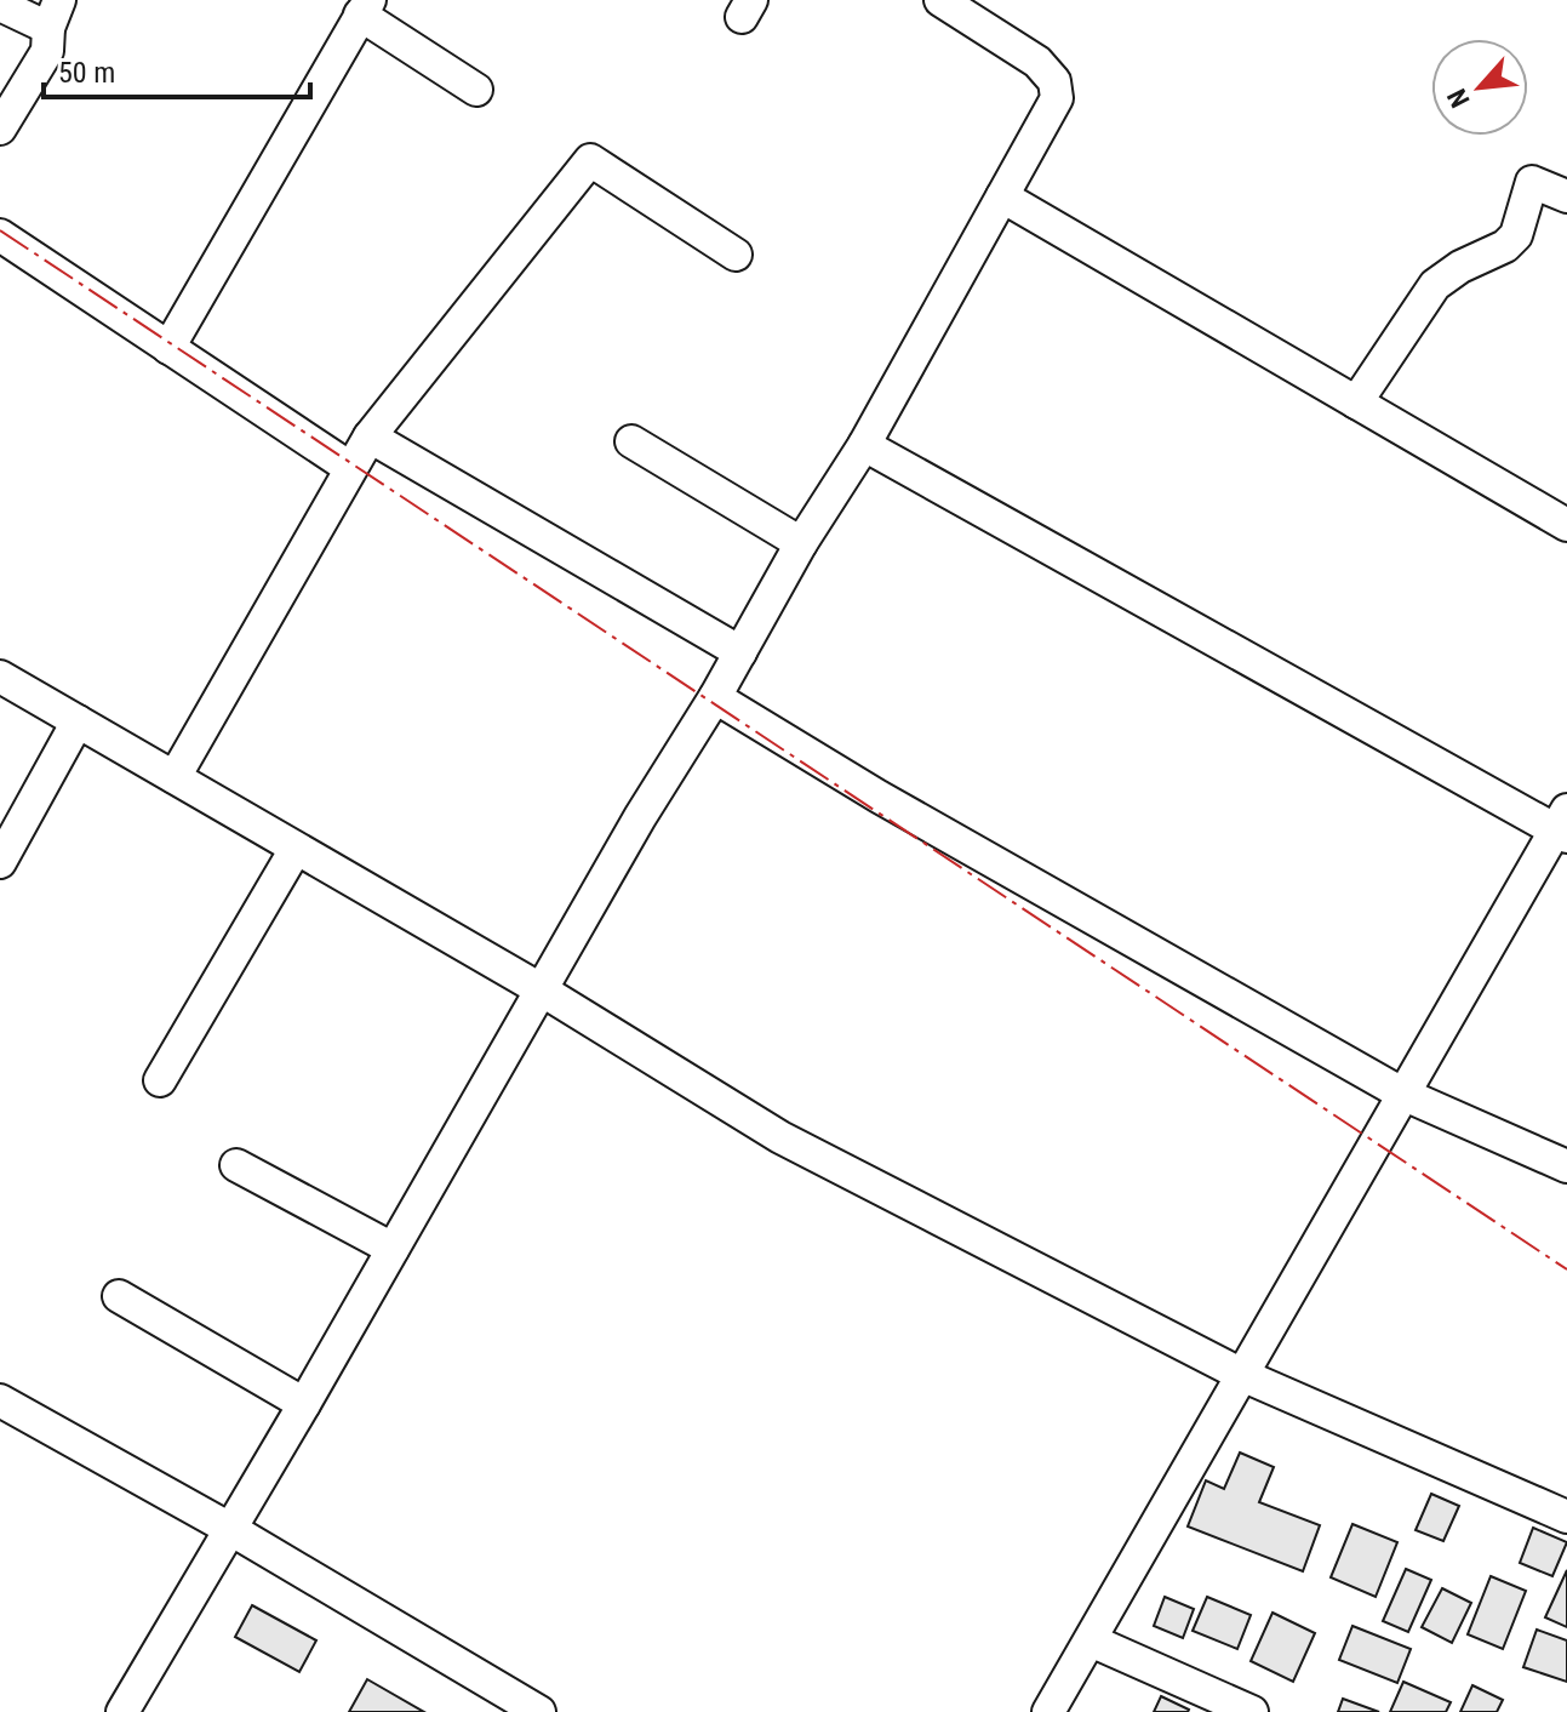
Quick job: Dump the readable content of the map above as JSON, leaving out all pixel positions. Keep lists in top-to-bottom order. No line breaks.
{"scale_bar":"50 m","north":"bottom left"}
